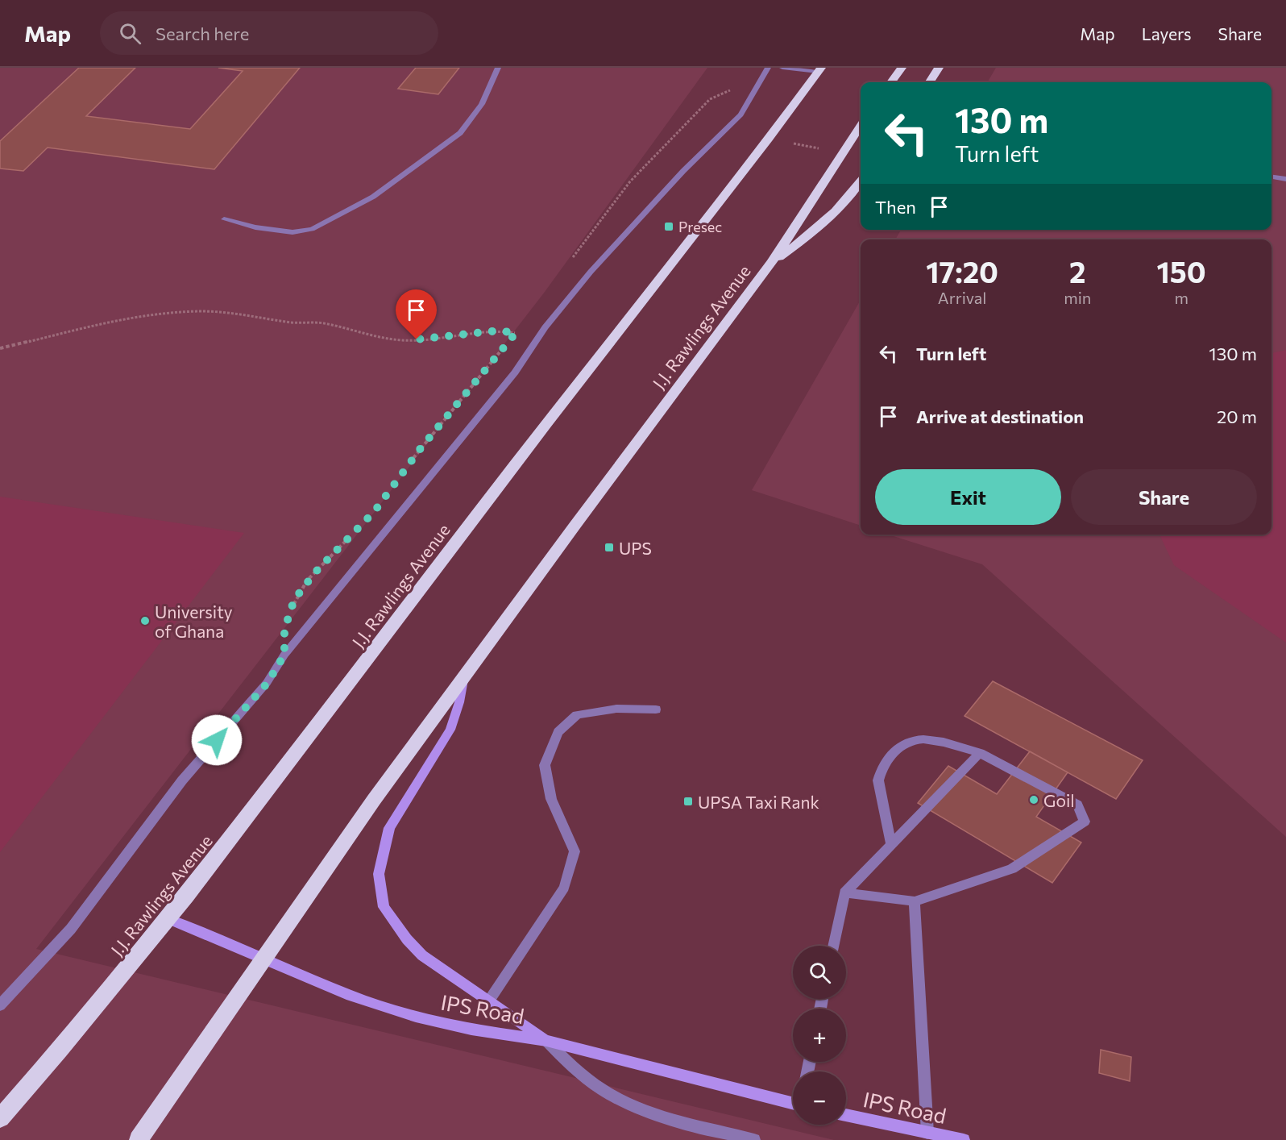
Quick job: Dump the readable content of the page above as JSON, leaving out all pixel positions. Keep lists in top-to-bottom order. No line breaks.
{"streets":{"highway":["J.J. Rawlings Avenue"],"street":["IPS Road"]},"crossings":[["J.J. Rawlings Avenue","IPS Road"]],"places":{"transit":["Presec","UPS","UPSA Taxi Rank"],"other":["University of Ghana","Goil"]},"page":{"header":"Map","search":"Search here","nav":["Map","Layers","Share"],"turn":["130 m","Turn left"],"then":"Then","eta":["17:20","Arrival","2","min","150","m"],"list":[{"name":"Turn left","value":"130 m"},{"name":"Arrive at destination","value":"20 m"}],"buttons":["Exit","Share"],"map_buttons":["+","−"]}}
